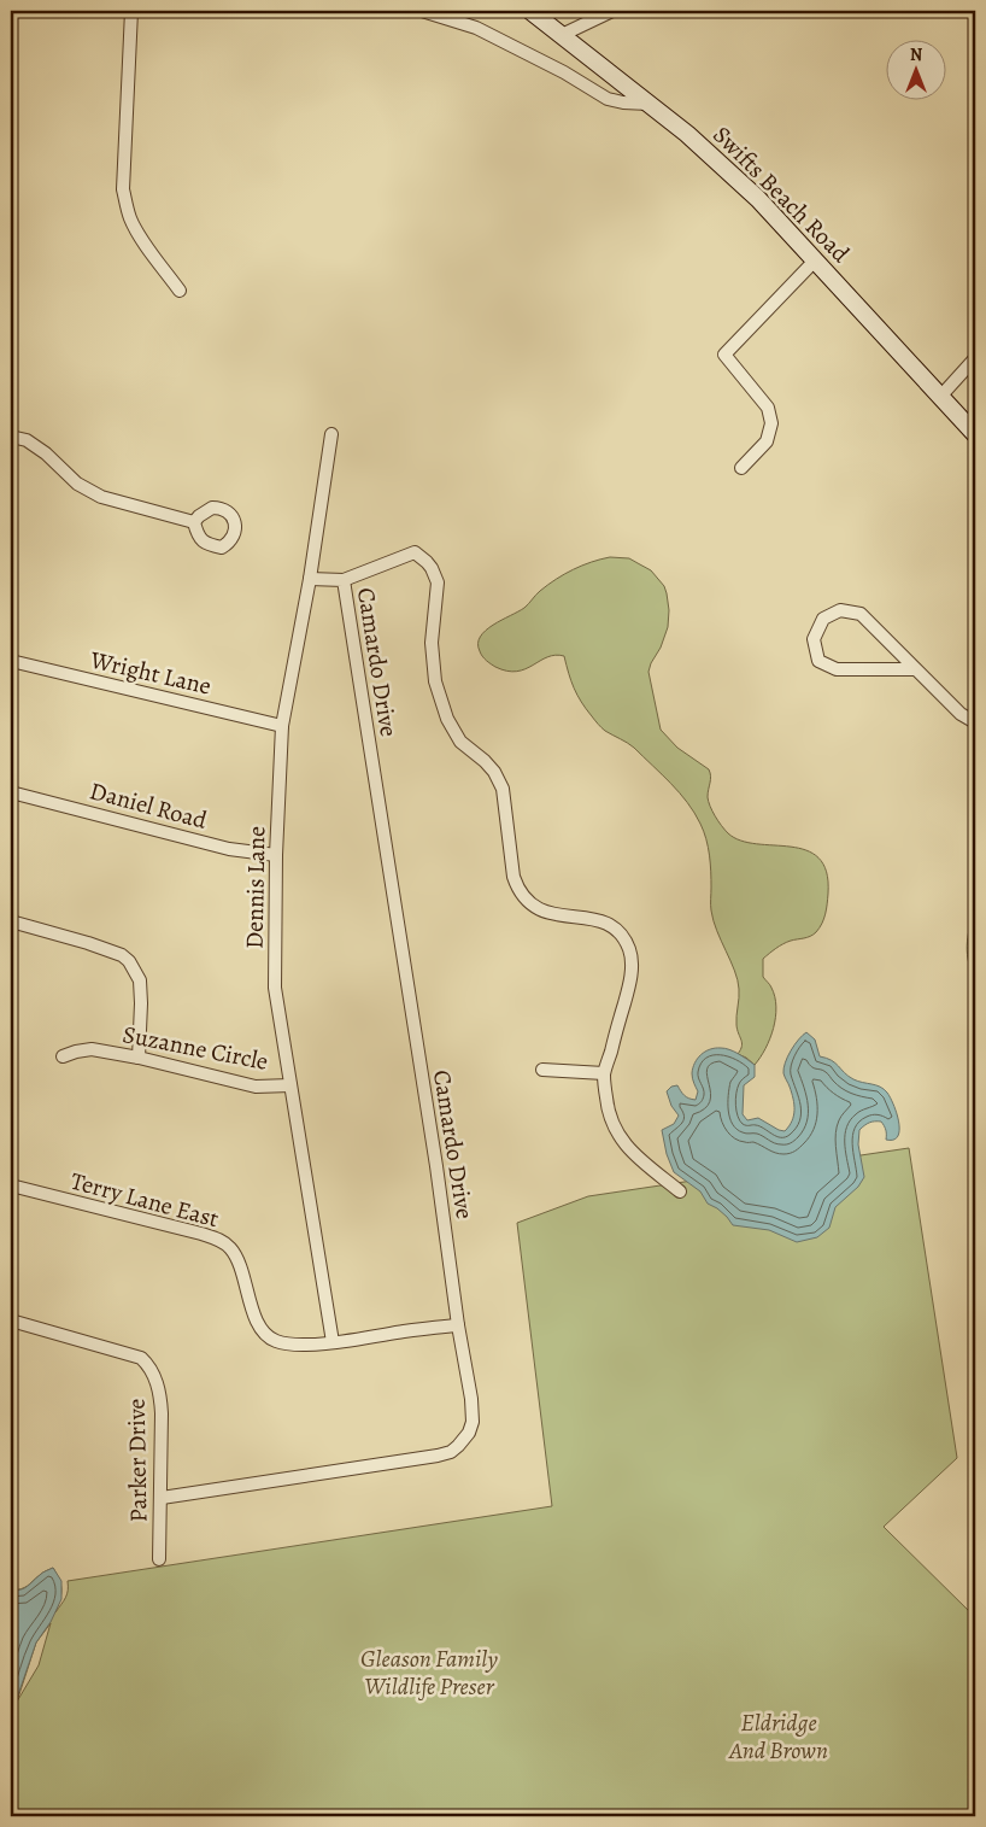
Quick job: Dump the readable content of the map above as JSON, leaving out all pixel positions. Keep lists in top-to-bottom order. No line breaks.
{"streets":{"street":["Swifts Beach Road","Camardo Drive","Wright Lane","Daniel Road","Dennis Lane","Suzanne Circle","Terry Lane East","Parker Drive"]},"crossings":[["Camardo Drive","Dennis Lane"],["Camardo Drive","Terry Lane East"],["Camardo Drive","Parker Drive"],["Wright Lane","Dennis Lane"],["Daniel Road","Dennis Lane"],["Dennis Lane","Suzanne Circle"],["Dennis Lane","Terry Lane East"]],"parks":["Gleason Family Wildlife Preser","Eldridge And Brown"],"north":"top"}
